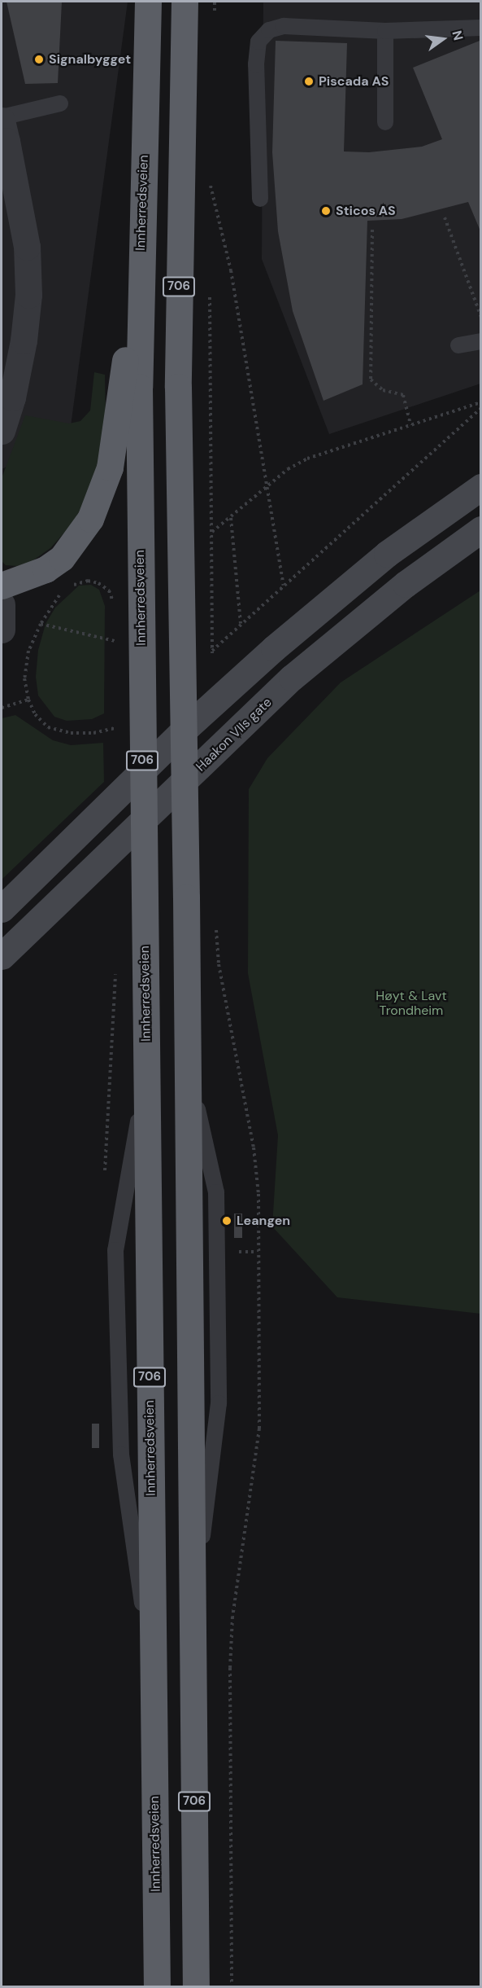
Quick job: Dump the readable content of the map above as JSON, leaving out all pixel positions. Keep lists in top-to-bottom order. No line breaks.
{"streets":{"highway":["Innherredsveien","706"],"main road":["Haakon VIIs gate"]},"crossings":[["Innherredsveien","706"]],"parks":["Høyt & Lavt Trondheim"],"places":["Signalbygget","Piscada AS","Sticos AS","Leangen"],"north":"right"}
